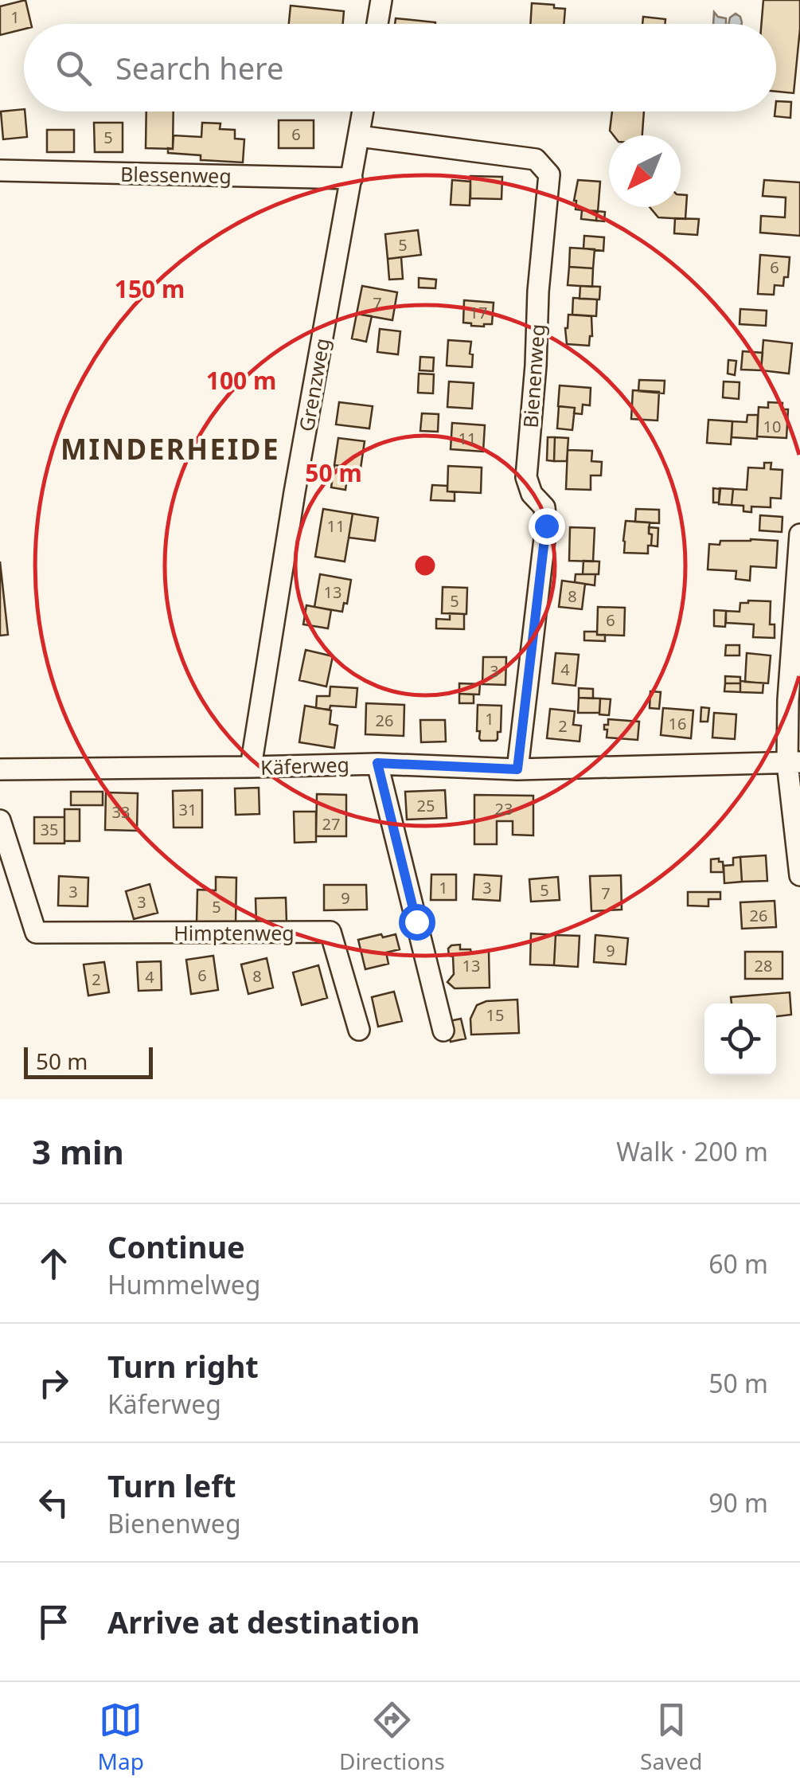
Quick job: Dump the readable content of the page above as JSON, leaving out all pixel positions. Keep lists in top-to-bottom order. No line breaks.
{"streets":{"street":["Blessenweg","Bienenweg","Grenzweg","Käferweg","Himptenweg"]},"crossings":[["Blessenweg","Grenzweg"],["Bienenweg","Grenzweg"],["Bienenweg","Käferweg"],["Grenzweg","Käferweg"]],"districts":["MINDERHEIDE"],"house_numbers":["1","6","5","5","6","7","17","10","11","11","13","8","5","6","4","3","1","26","16","2","25","23","31","33","27","35","1","3","5","3","7","9","3","5","26","9","13","28","6","8","4","2","15"],"scale_bar":"50 m","north":"bottom left","page":{"search":"Search here","scale":"50 m","heading":["3 min","Walk · 200 m"],"list":[["Continue","Hummelweg","60 m"],["Turn right","Käferweg","50 m"],["Turn left","Bienenweg","90 m"],"Arrive at destination"],"nav":["Map","Directions","Saved"]},"rings":["150 m","100 m","50 m"]}
